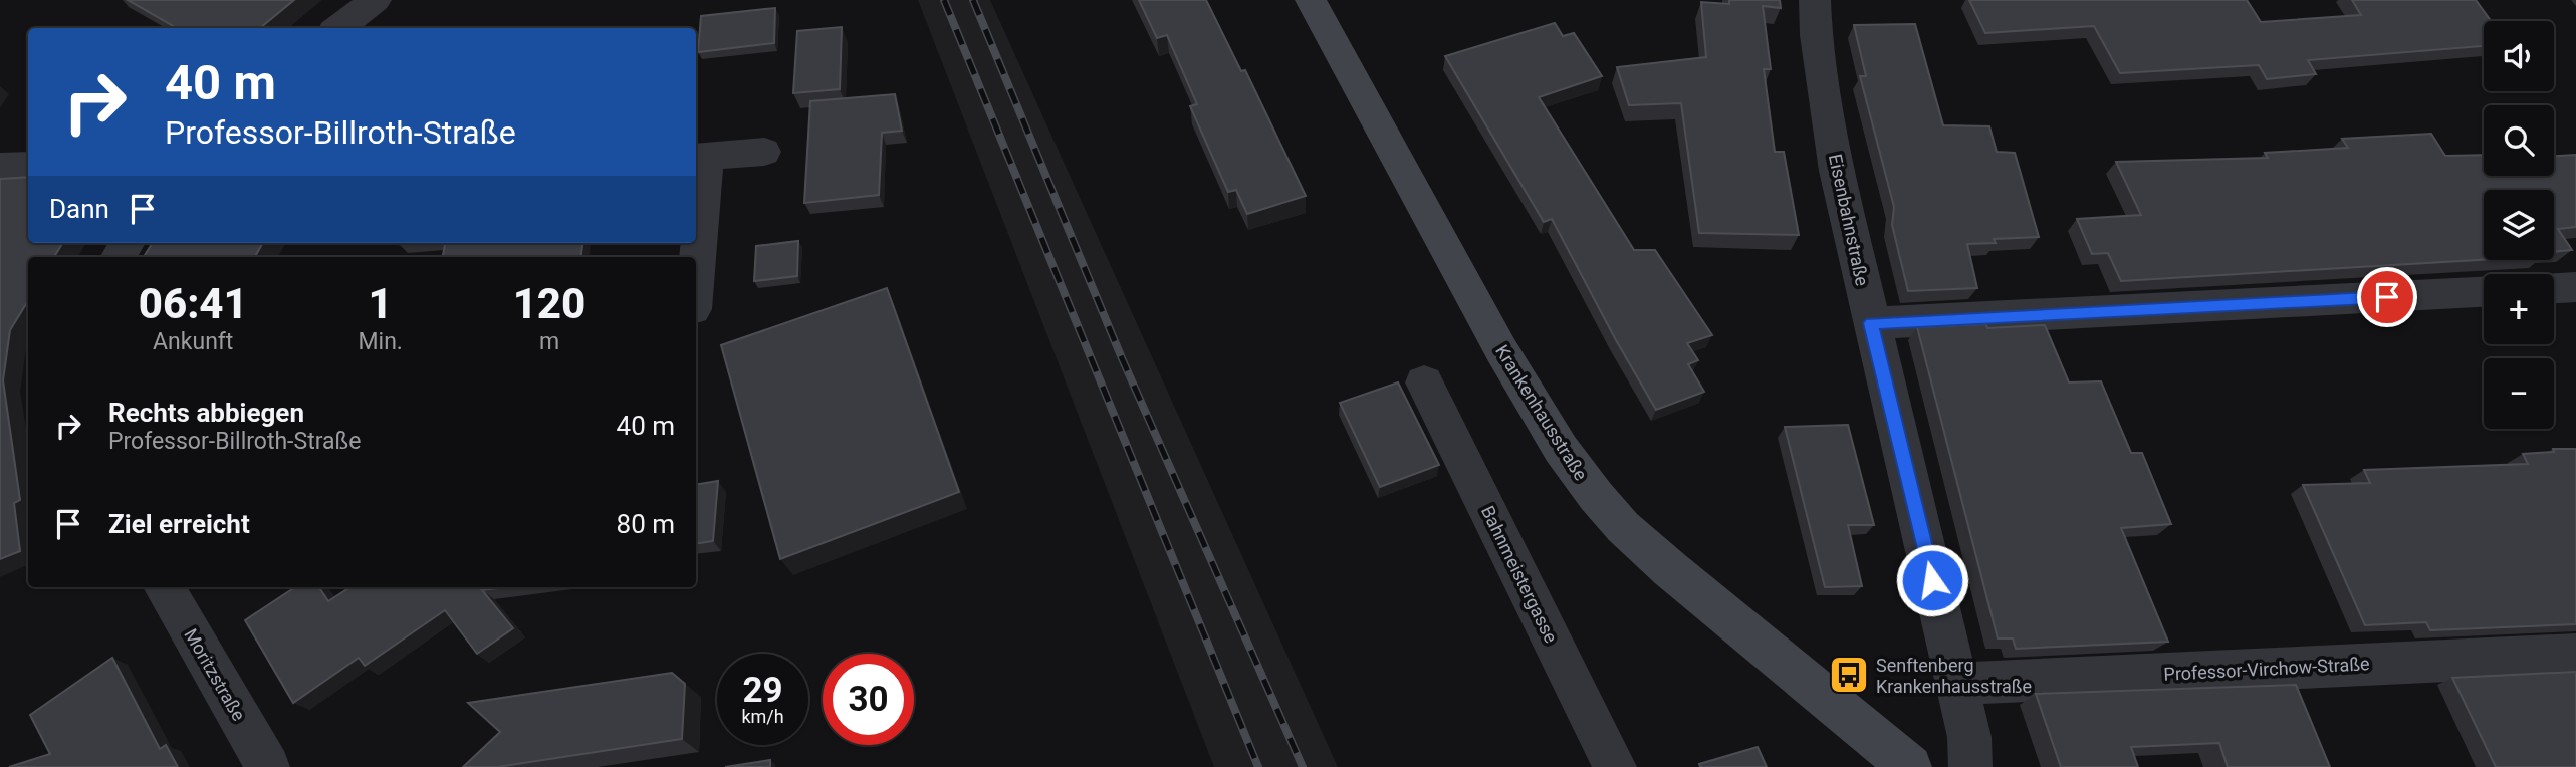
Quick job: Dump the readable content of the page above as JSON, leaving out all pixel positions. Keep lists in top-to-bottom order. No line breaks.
{"streets":{"main road":["Krankenhausstraße"],"street":["Eisenbahnstraße","Bahnmeistergasse","Professor-Virchow-Straße","Moritzstraße"]},"crossings":[["Eisenbahnstraße","Professor-Virchow-Straße"]],"places":{"bus stop":["Senftenberg Krankenhausstraße"]},"page":{"map_buttons":["+","−"],"turn":["40 m","Professor-Billroth-Straße"],"then":"Dann","eta":["06:41","Ankunft","1","Min.","120","m"],"list":[{"name":"Rechts abbiegen","note":"Professor-Billroth-Straße","value":"40 m"},{"name":"Ziel erreicht","value":"80 m"}],"speed":"29 km/h","limit":"30"}}
